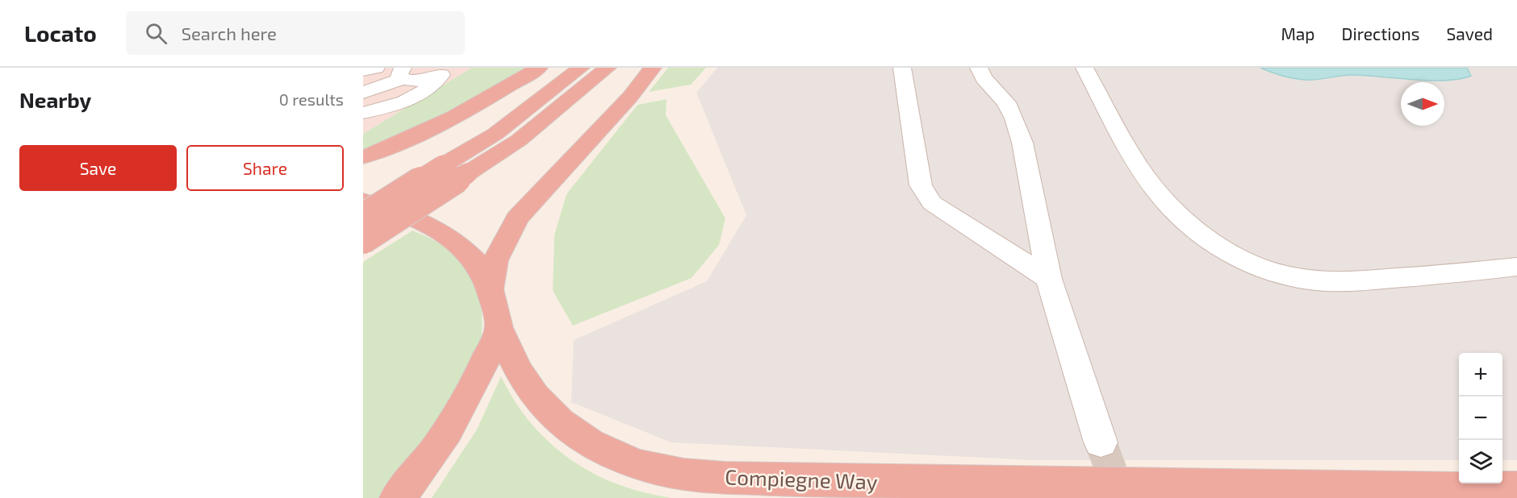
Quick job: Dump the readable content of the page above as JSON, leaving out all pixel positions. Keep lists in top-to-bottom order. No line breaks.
{"streets":{"highway":["Compiegne Way"]},"north":"right","page":{"header":"Locato","search":"Search here","nav":["Map","Directions","Saved"],"heading":["Nearby","0 results"],"buttons":["Save","Share"],"map_buttons":["+","−"]}}
